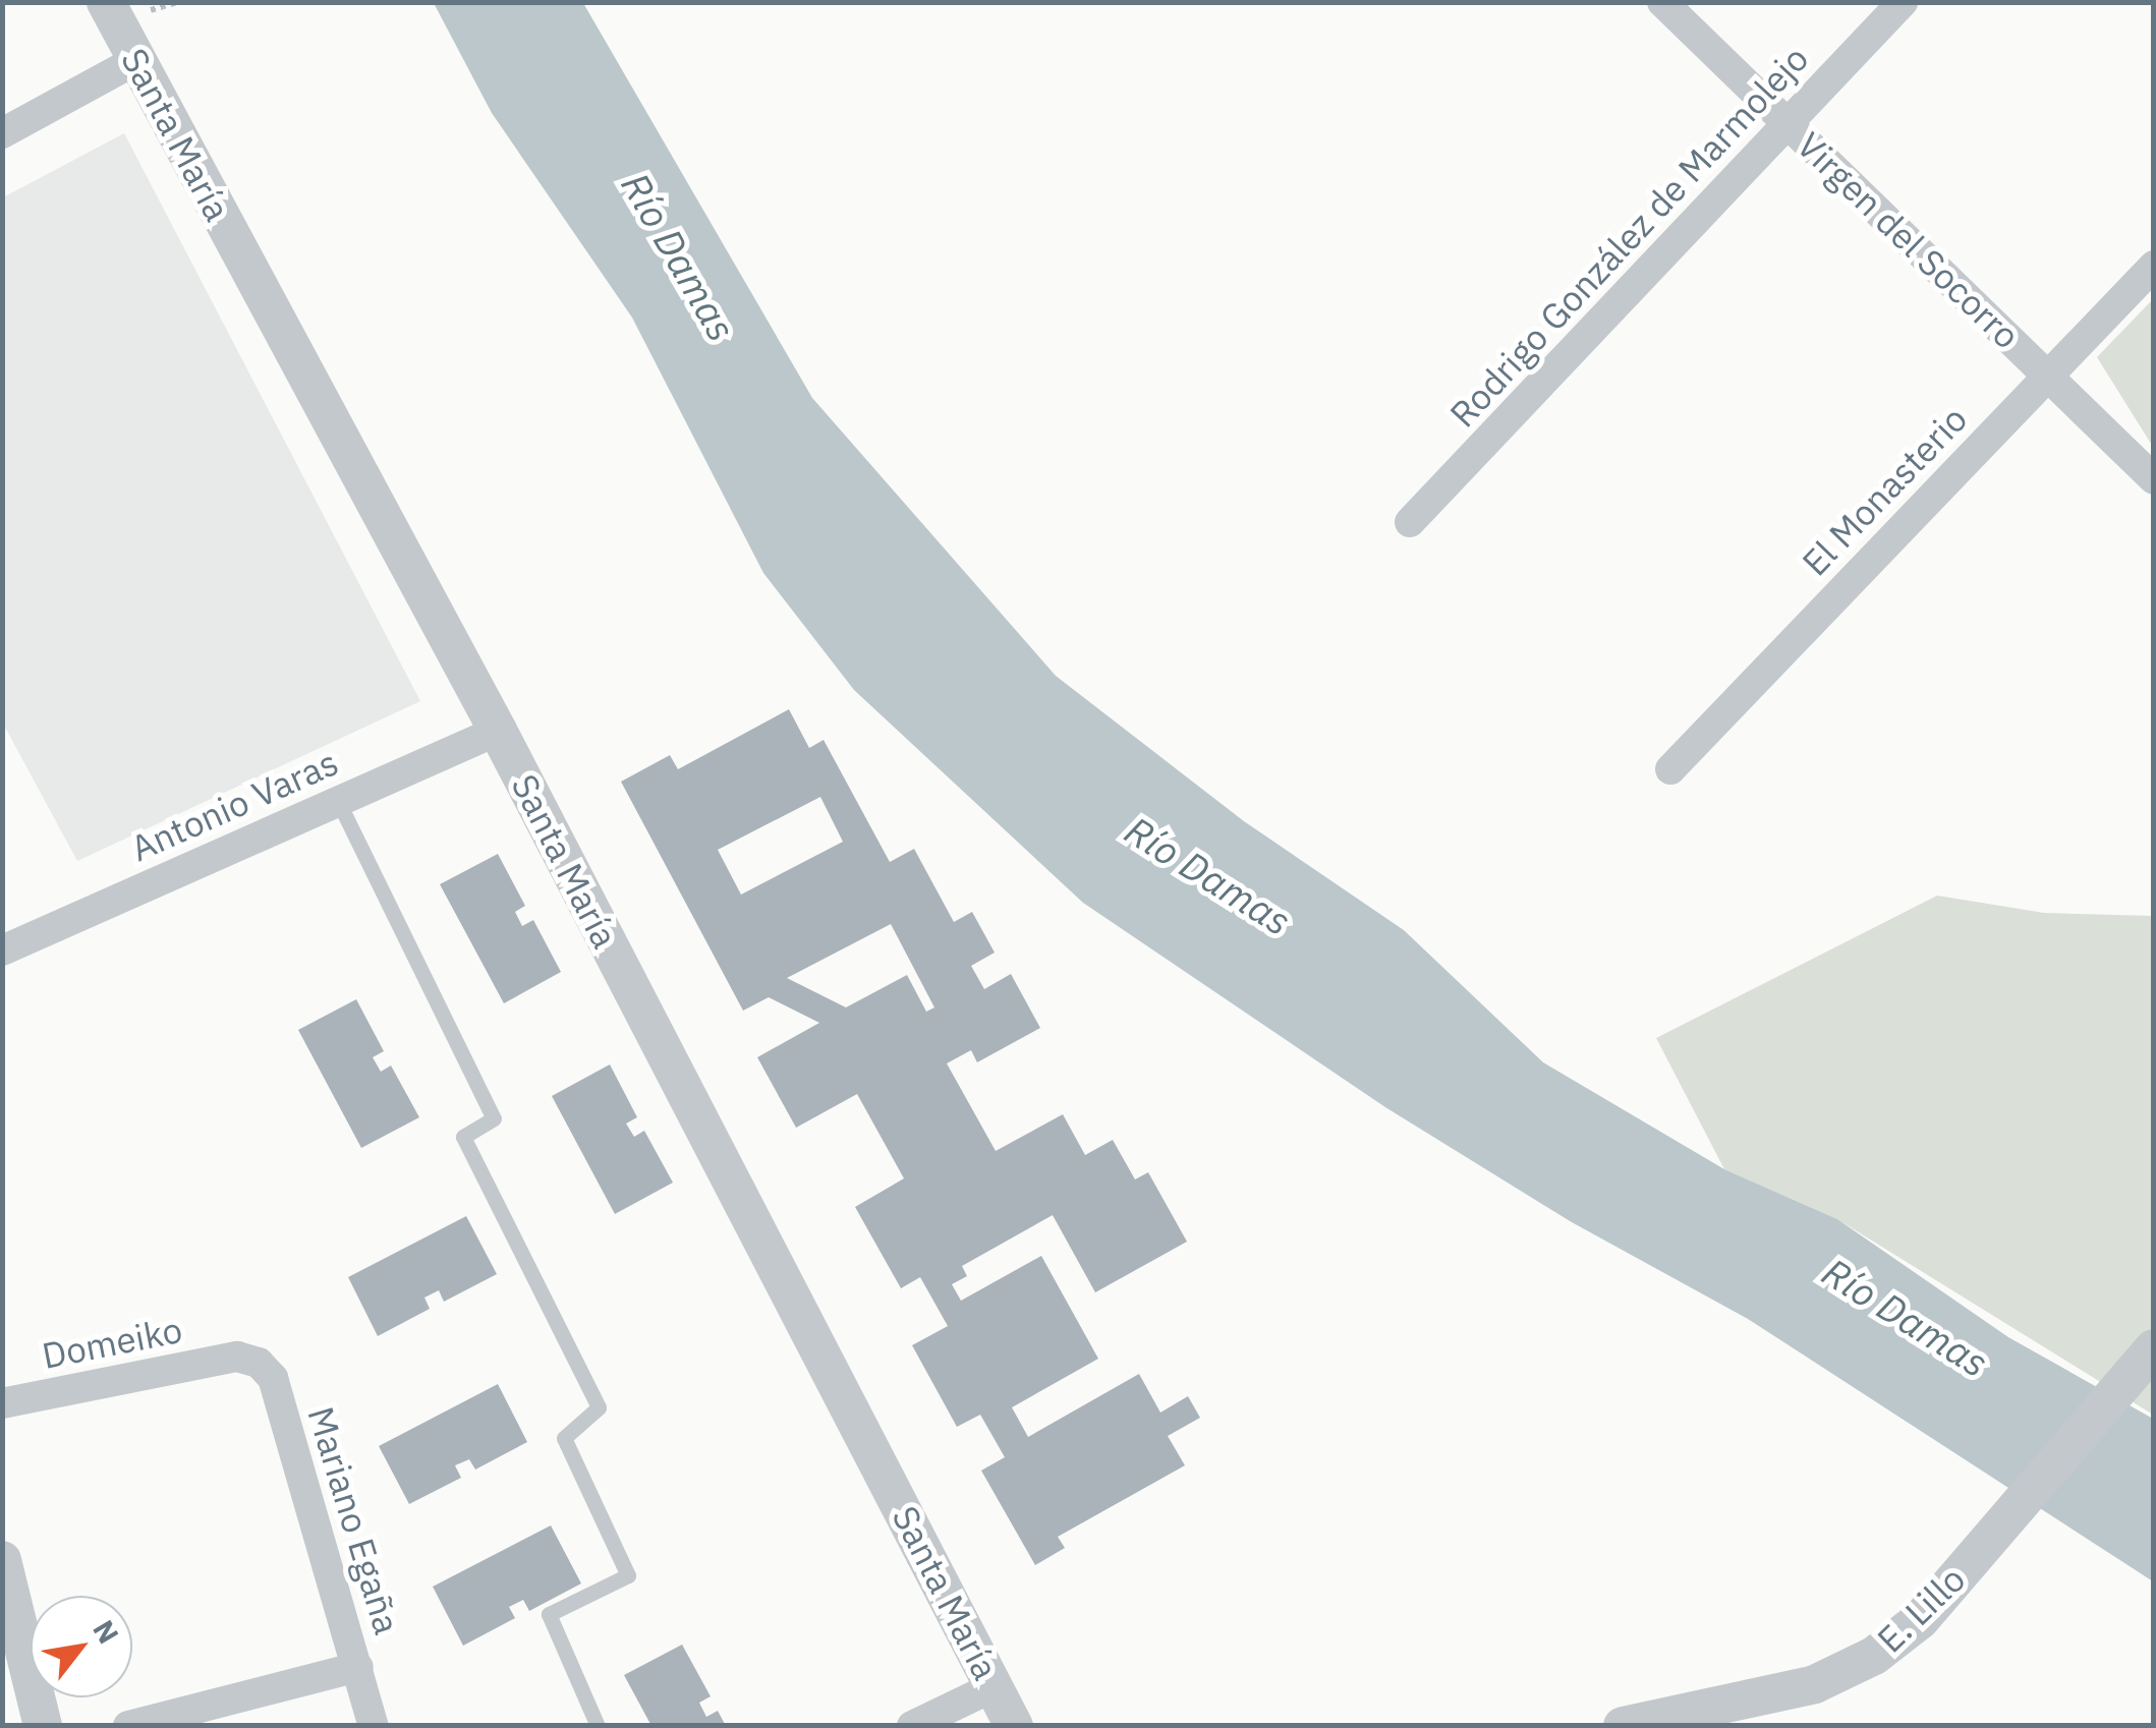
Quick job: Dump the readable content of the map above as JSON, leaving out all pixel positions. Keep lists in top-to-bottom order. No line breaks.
{"streets":{"street":["Santa María","Rodrigo González de Marmolejo","Virgen del Socorro","El Monasterio","Antonio Varas","Domeiko","Mariano Egaña","E. Lillo"]},"crossings":[["Santa María","Antonio Varas"],["Rodrigo González de Marmolejo","Virgen del Socorro"],["Virgen del Socorro","El Monasterio"],["Domeiko","Mariano Egaña"]],"water":["Río Damas"],"north":"top right"}
